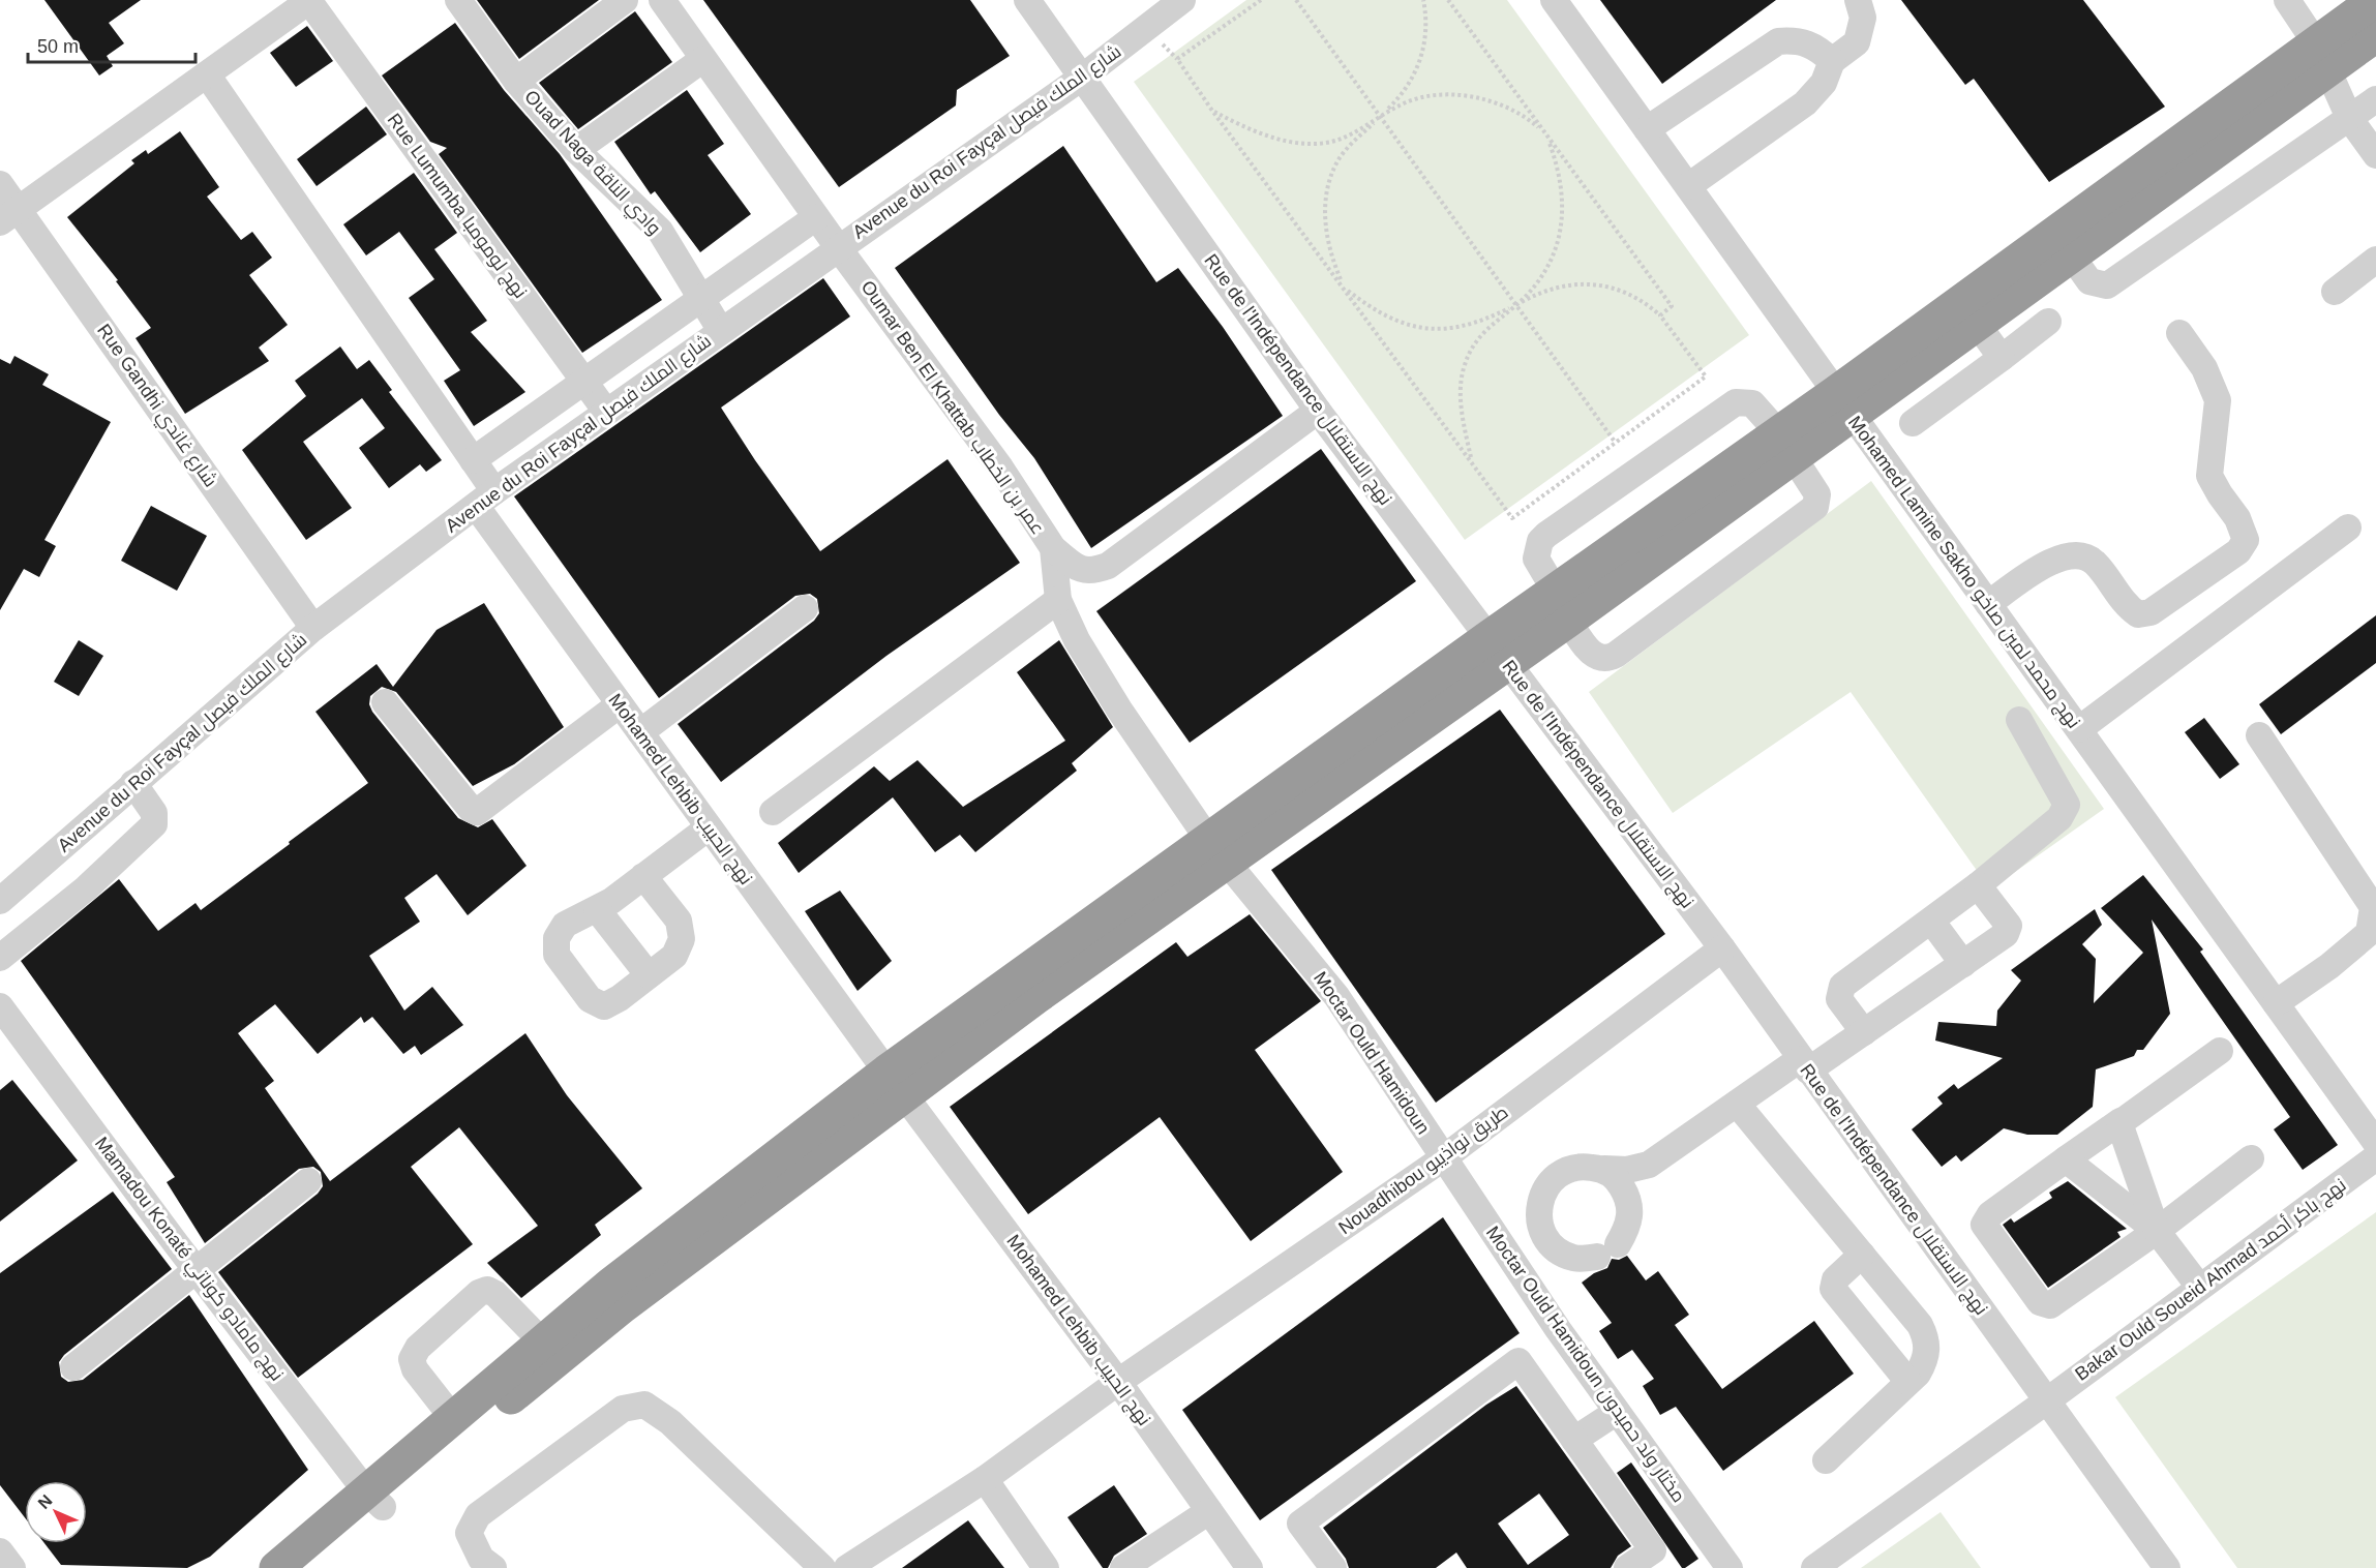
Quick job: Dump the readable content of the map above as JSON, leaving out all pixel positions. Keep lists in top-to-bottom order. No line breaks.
{"streets":{"street":["Avenue du Roi Fayçal شارع الملك فيصل","Ouad Naga وادي الناقة","Rue Lumumba نهج لومومبا","Rue de l'Indépendance نهج الاستقلال","Rue Gandhi شارع غاندي","Oumar Ben El Khattab عمر بن الخطاب","Mohamed Lamine Sakho نهج محمد لمين صاخو","Mohamed Lehbib نهج الحبيب","Moctar Ould Hamidoun","Nouadhibou طريق نواذيبو","Mamadou Konaté نهج مامادو كوناتي","Bakar Ould Soueid Ahmad نهج باكر أحمد","Moctar Ould Hamidoun مختار ولد حميدون"]},"crossings":[["Avenue du Roi Fayçal شارع الملك فيصل","Ouad Naga وادي الناقة"],["Avenue du Roi Fayçal شارع الملك فيصل","Rue Lumumba نهج لومومبا"],["Avenue du Roi Fayçal شارع الملك فيصل","Rue de l'Indépendance نهج الاستقلال"],["Avenue du Roi Fayçal شارع الملك فيصل","Rue Gandhi شارع غاندي"],["Avenue du Roi Fayçal شارع الملك فيصل","Oumar Ben El Khattab عمر بن الخطاب"],["Avenue du Roi Fayçal شارع الملك فيصل","Mohamed Lehbib نهج الحبيب"],["Rue de l'Indépendance نهج الاستقلال","Nouadhibou طريق نواذيبو"],["Rue de l'Indépendance نهج الاستقلال","Bakar Ould Soueid Ahmad نهج باكر أحمد"],["Oumar Ben El Khattab عمر بن الخطاب","Moctar Ould Hamidoun"],["Mohamed Lehbib نهج الحبيب","Nouadhibou طريق نواذيبو"],["Moctar Ould Hamidoun","Nouadhibou طريق نواذيبو"],["Moctar Ould Hamidoun","Moctar Ould Hamidoun مختار ولد حميدون"],["Nouadhibou طريق نواذيبو","Moctar Ould Hamidoun مختار ولد حميدون"]],"scale_bar":"50 m","north":"top left"}
